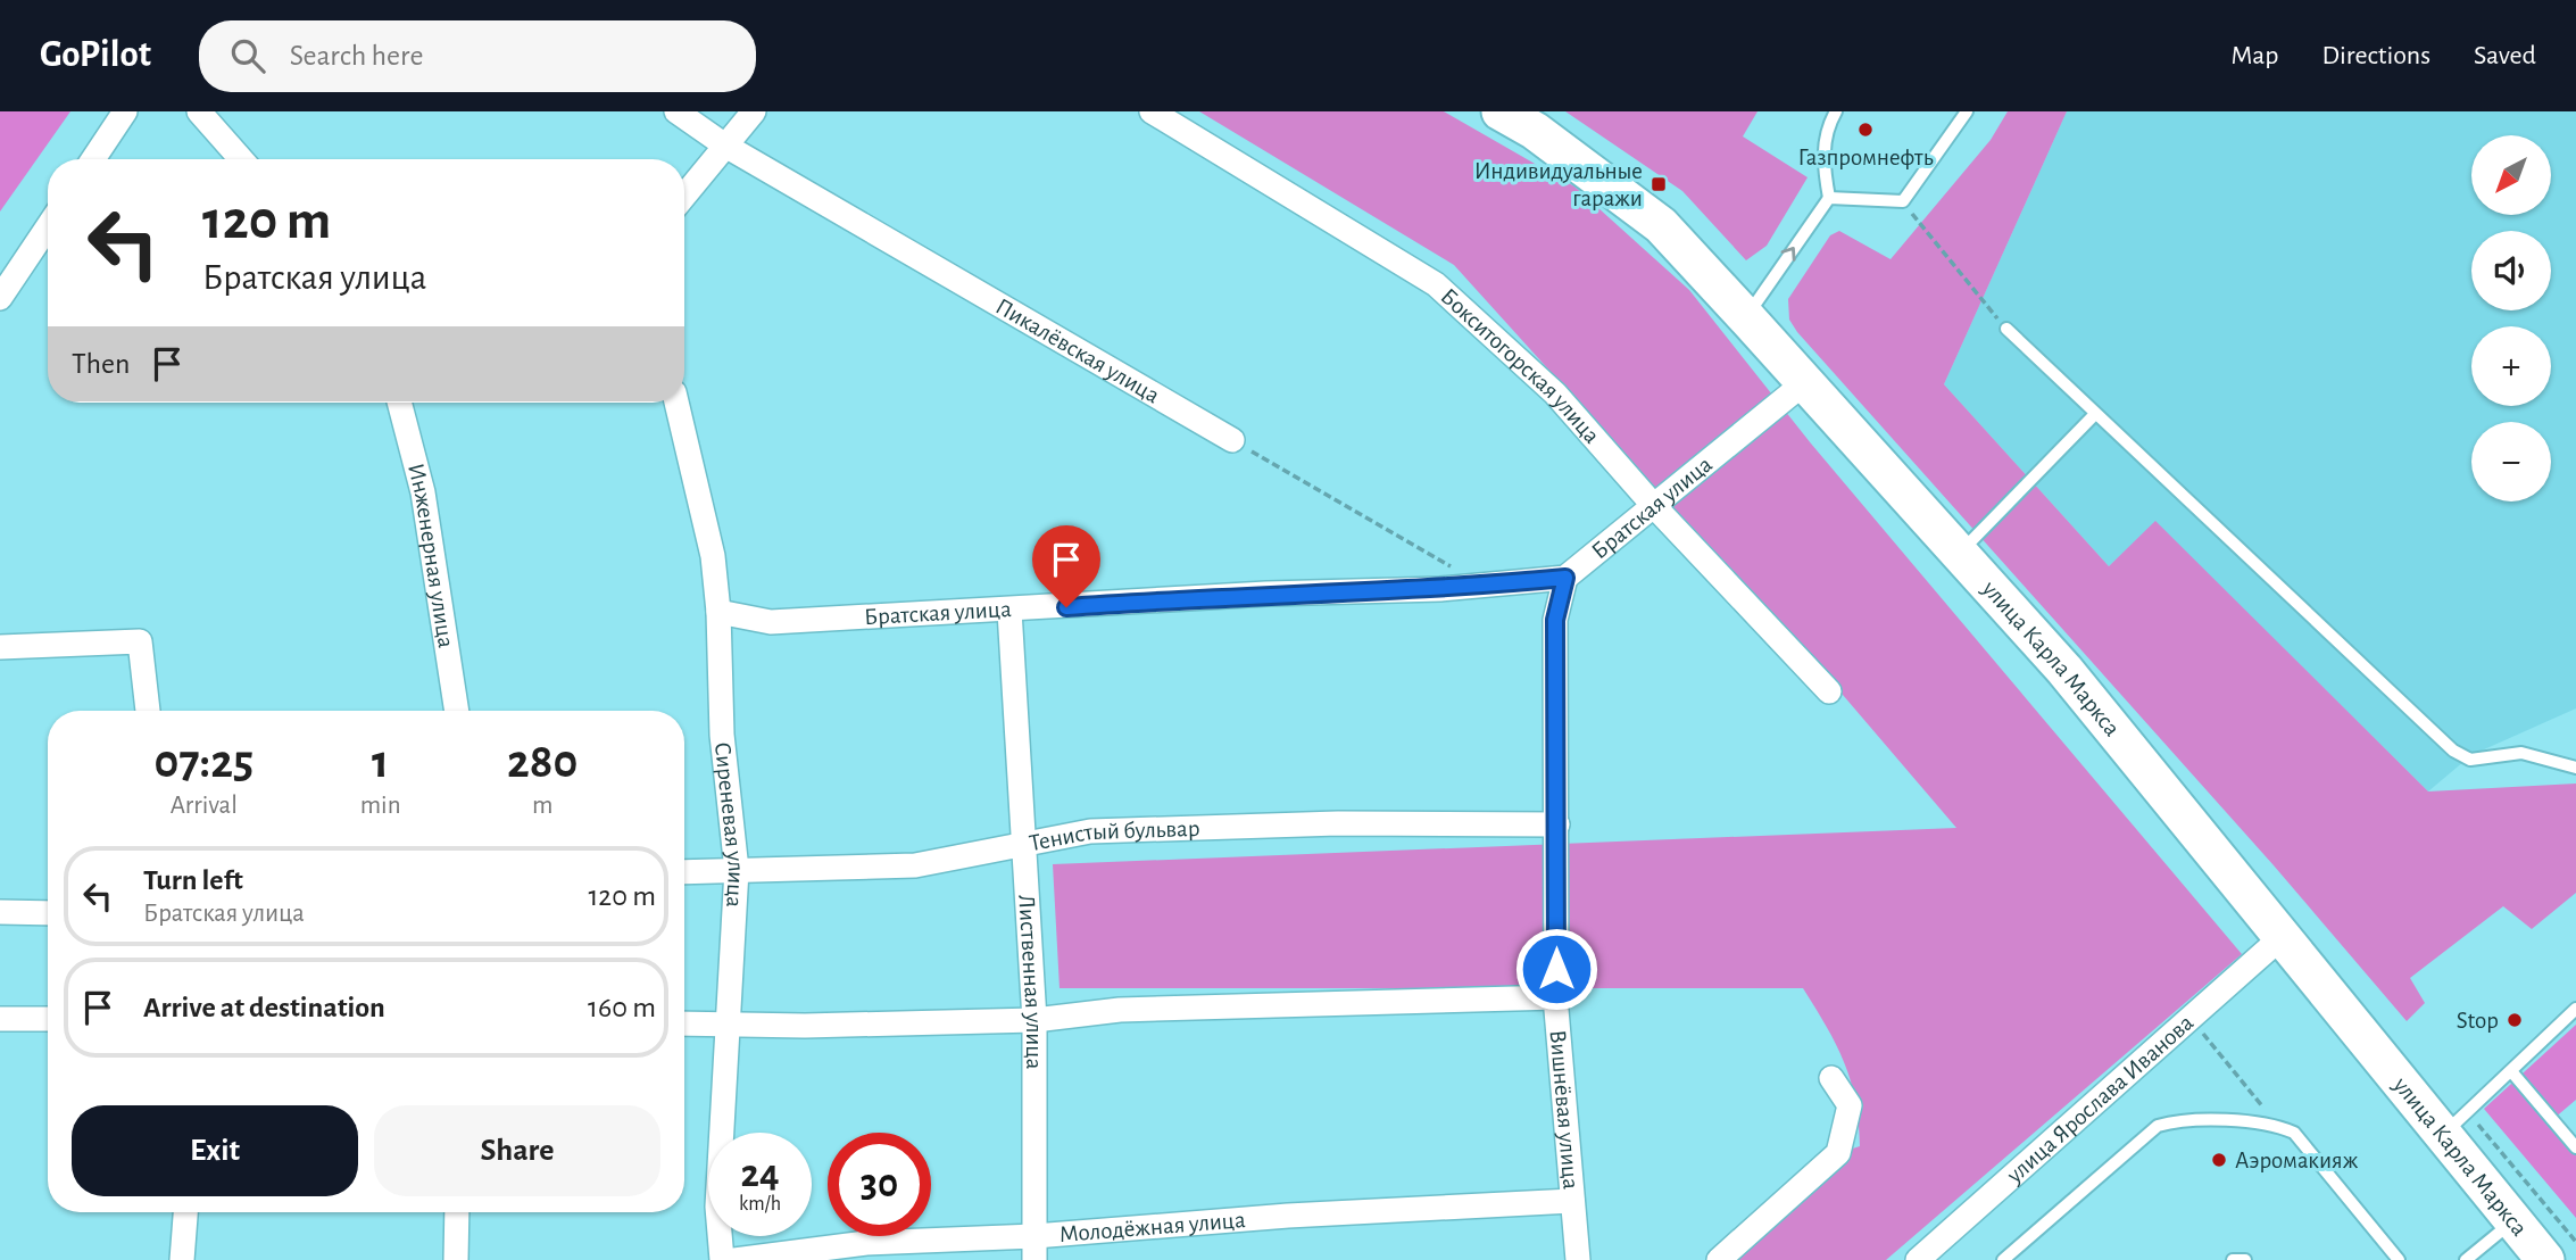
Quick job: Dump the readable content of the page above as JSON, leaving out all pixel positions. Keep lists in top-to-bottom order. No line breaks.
{"streets":{"main road":["улица Карла Маркса"],"street":["Пикалёвская улица","Бокситогорская улица","Братская улица","Инженерная улица","Сиреневая улица","Тенистый бульвар","Лиственная улица","улица Ярослава Иванова","Вишнёвая улица","Молодёжная улица"]},"crossings":[["Бокситогорская улица","Братская улица"],["Братская улица","улица Карла Маркса"],["Братская улица","Сиреневая улица"],["Братская улица","Лиственная улица"],["Братская улица","Вишнёвая улица"],["улица Карла Маркса","улица Ярослава Иванова"],["Сиреневая улица","Тенистый бульвар"],["Тенистый бульвар","Лиственная улица"],["Тенистый бульвар","Вишнёвая улица"],["Лиственная улица","Молодёжная улица"],["Вишнёвая улица","Молодёжная улица"]],"places":{"other":["Газпромнефть","Stop","Аэромакияж"],"transit":["Индивидуальные гаражи"]},"north":"bottom left","page":{"header":"GoPilot","search":"Search here","nav":["Map","Directions","Saved"],"map_buttons":["+","−"],"turn":["120 m","Братская улица"],"then":"Then","eta":["07:25","Arrival","1","min","280","m"],"list":[{"name":"Turn left","note":"Братская улица","value":"120 m"},{"name":"Arrive at destination","value":"160 m"}],"buttons":["Exit","Share"],"speed":"24 km/h","limit":"30"}}
